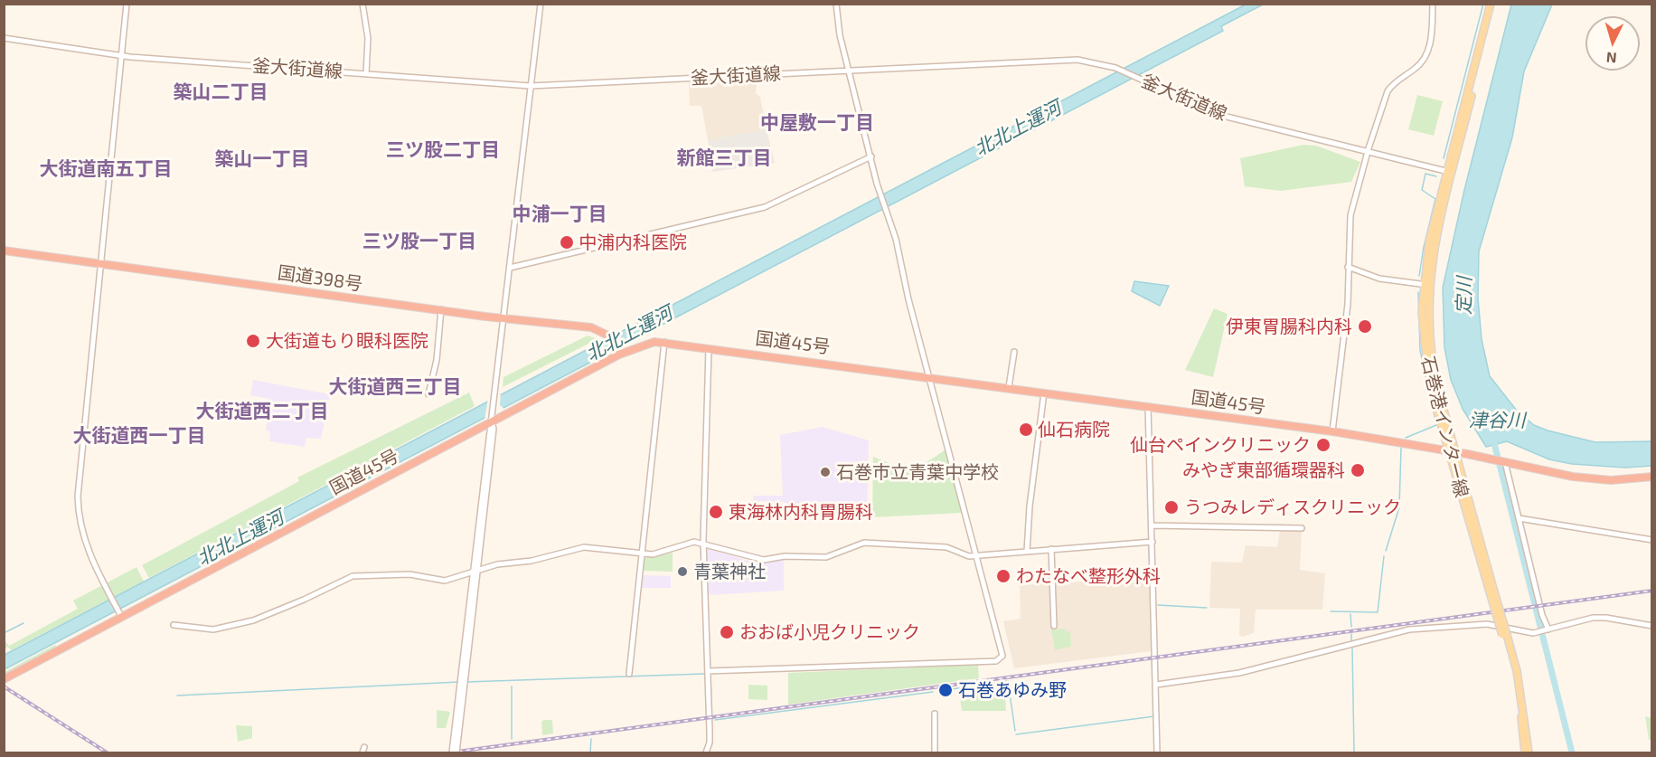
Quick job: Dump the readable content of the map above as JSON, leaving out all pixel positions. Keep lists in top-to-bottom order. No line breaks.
{"streets":{"highway":["国道398号","国道45号"],"main road":["石巻港インター線"],"street":["釜大街道線"]},"crossings":[["釜大街道線","石巻港インター線"],["国道398号","国道45号"],["国道45号","石巻港インター線"]],"districts":["築山二丁目","中屋敷一丁目","三ツ股二丁目","新館三丁目","築山一丁目","大街道南五丁目","中浦一丁目","三ツ股一丁目","大街道西三丁目","大街道西二丁目","大街道西一丁目"],"water":["北北上運河","定川","津谷川"],"places":["中浦内科医院","伊東胃腸科内科","大街道もり眼科医院","仙石病院","仙台ペインクリニック","みやぎ東部循環器科","石巻市立青葉中学校","うつみレディスクリニック","東海林内科胃腸科","青葉神社","わたなべ整形外科","おおば小児クリニック","石巻あゆみ野"],"north":"bottom"}
